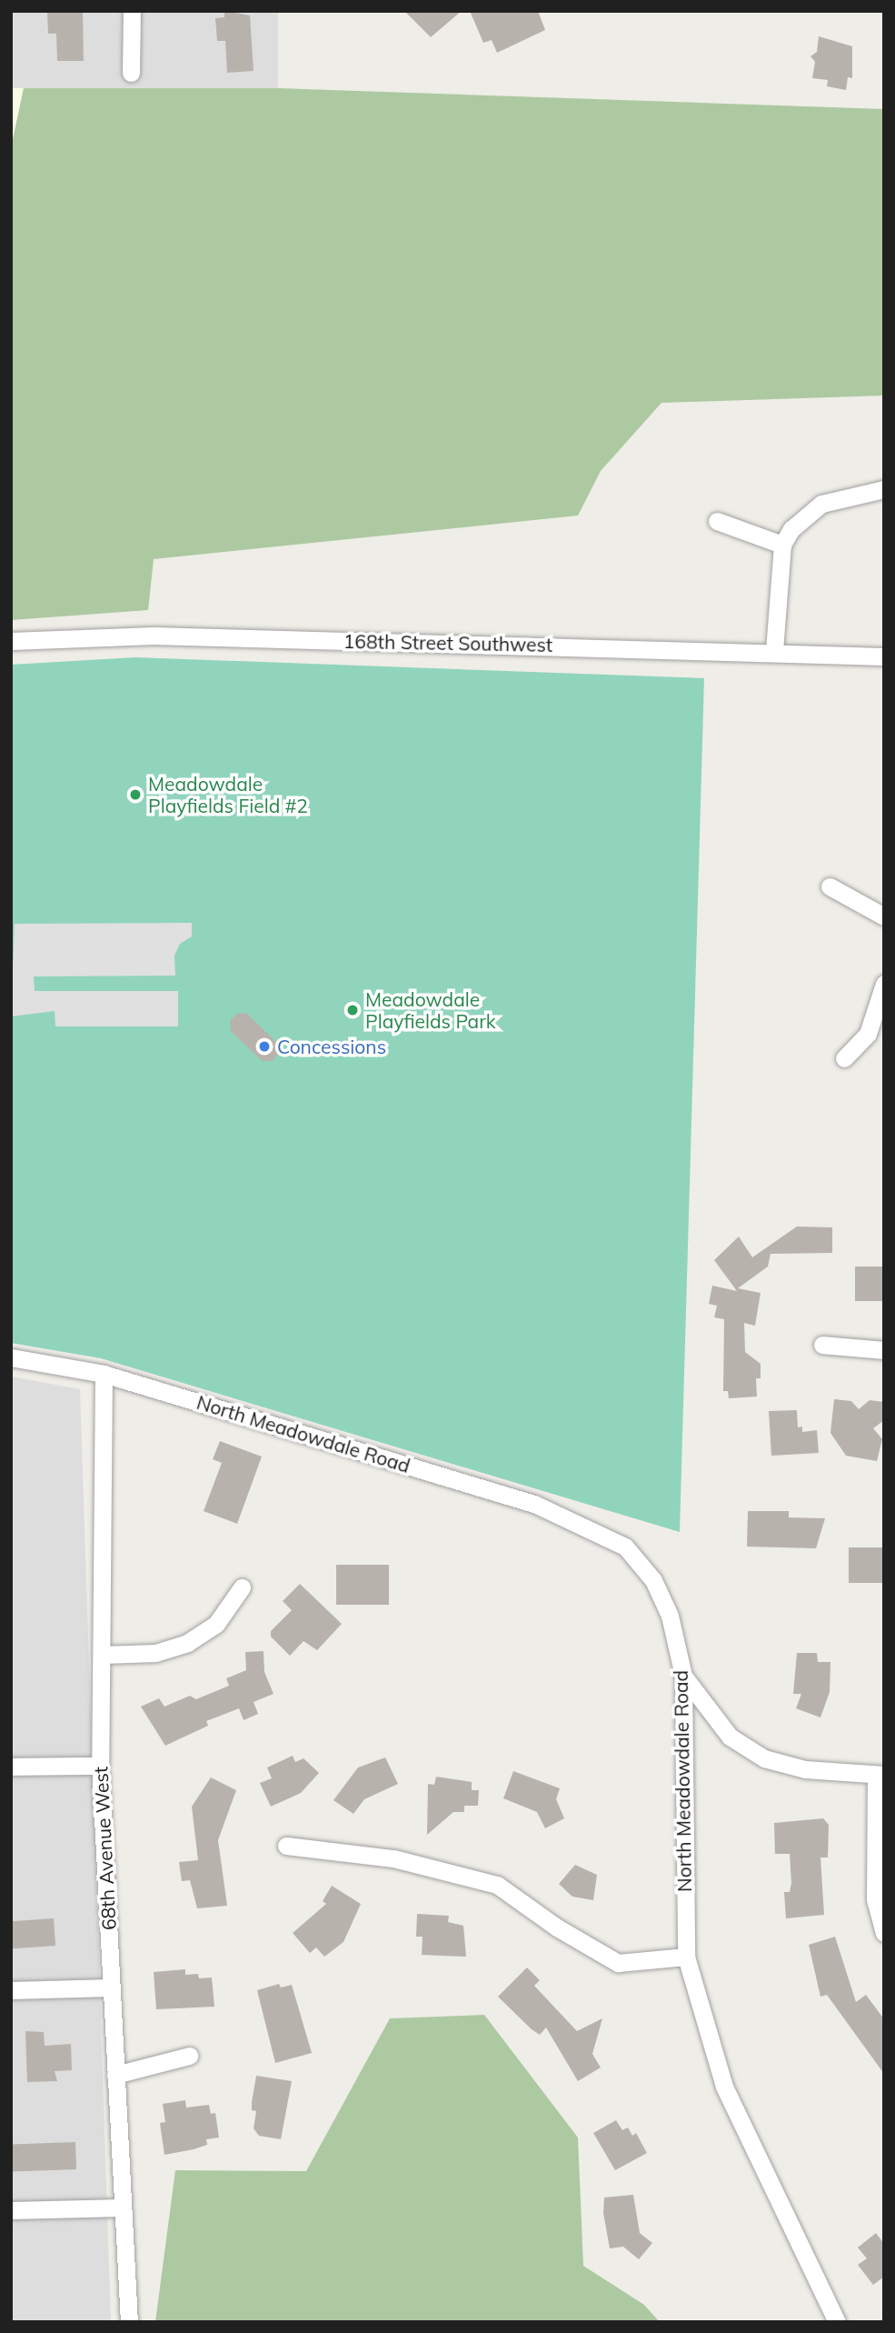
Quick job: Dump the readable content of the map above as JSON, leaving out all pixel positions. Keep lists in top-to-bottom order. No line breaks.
{"streets":{"street":["168th Street Southwest","North Meadowdale Road","68th Avenue West"]},"crossings":[["North Meadowdale Road","68th Avenue West"]],"places":["Meadowdale Playfields Field #2","Meadowdale Playfields Park","Concessions"]}
